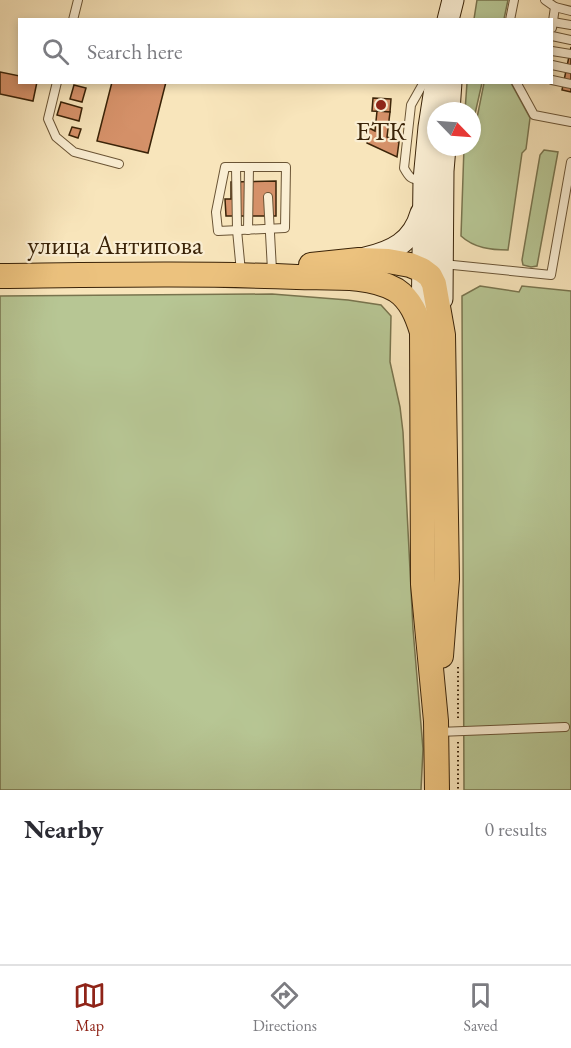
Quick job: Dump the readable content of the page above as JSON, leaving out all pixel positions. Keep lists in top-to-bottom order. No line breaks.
{"streets":{"main road":["улица Антипова"]},"places":["ЕТК"],"north":"bottom right","page":{"search":"Search here","heading":["Nearby","0 results"],"nav":["Map","Directions","Saved"]}}
